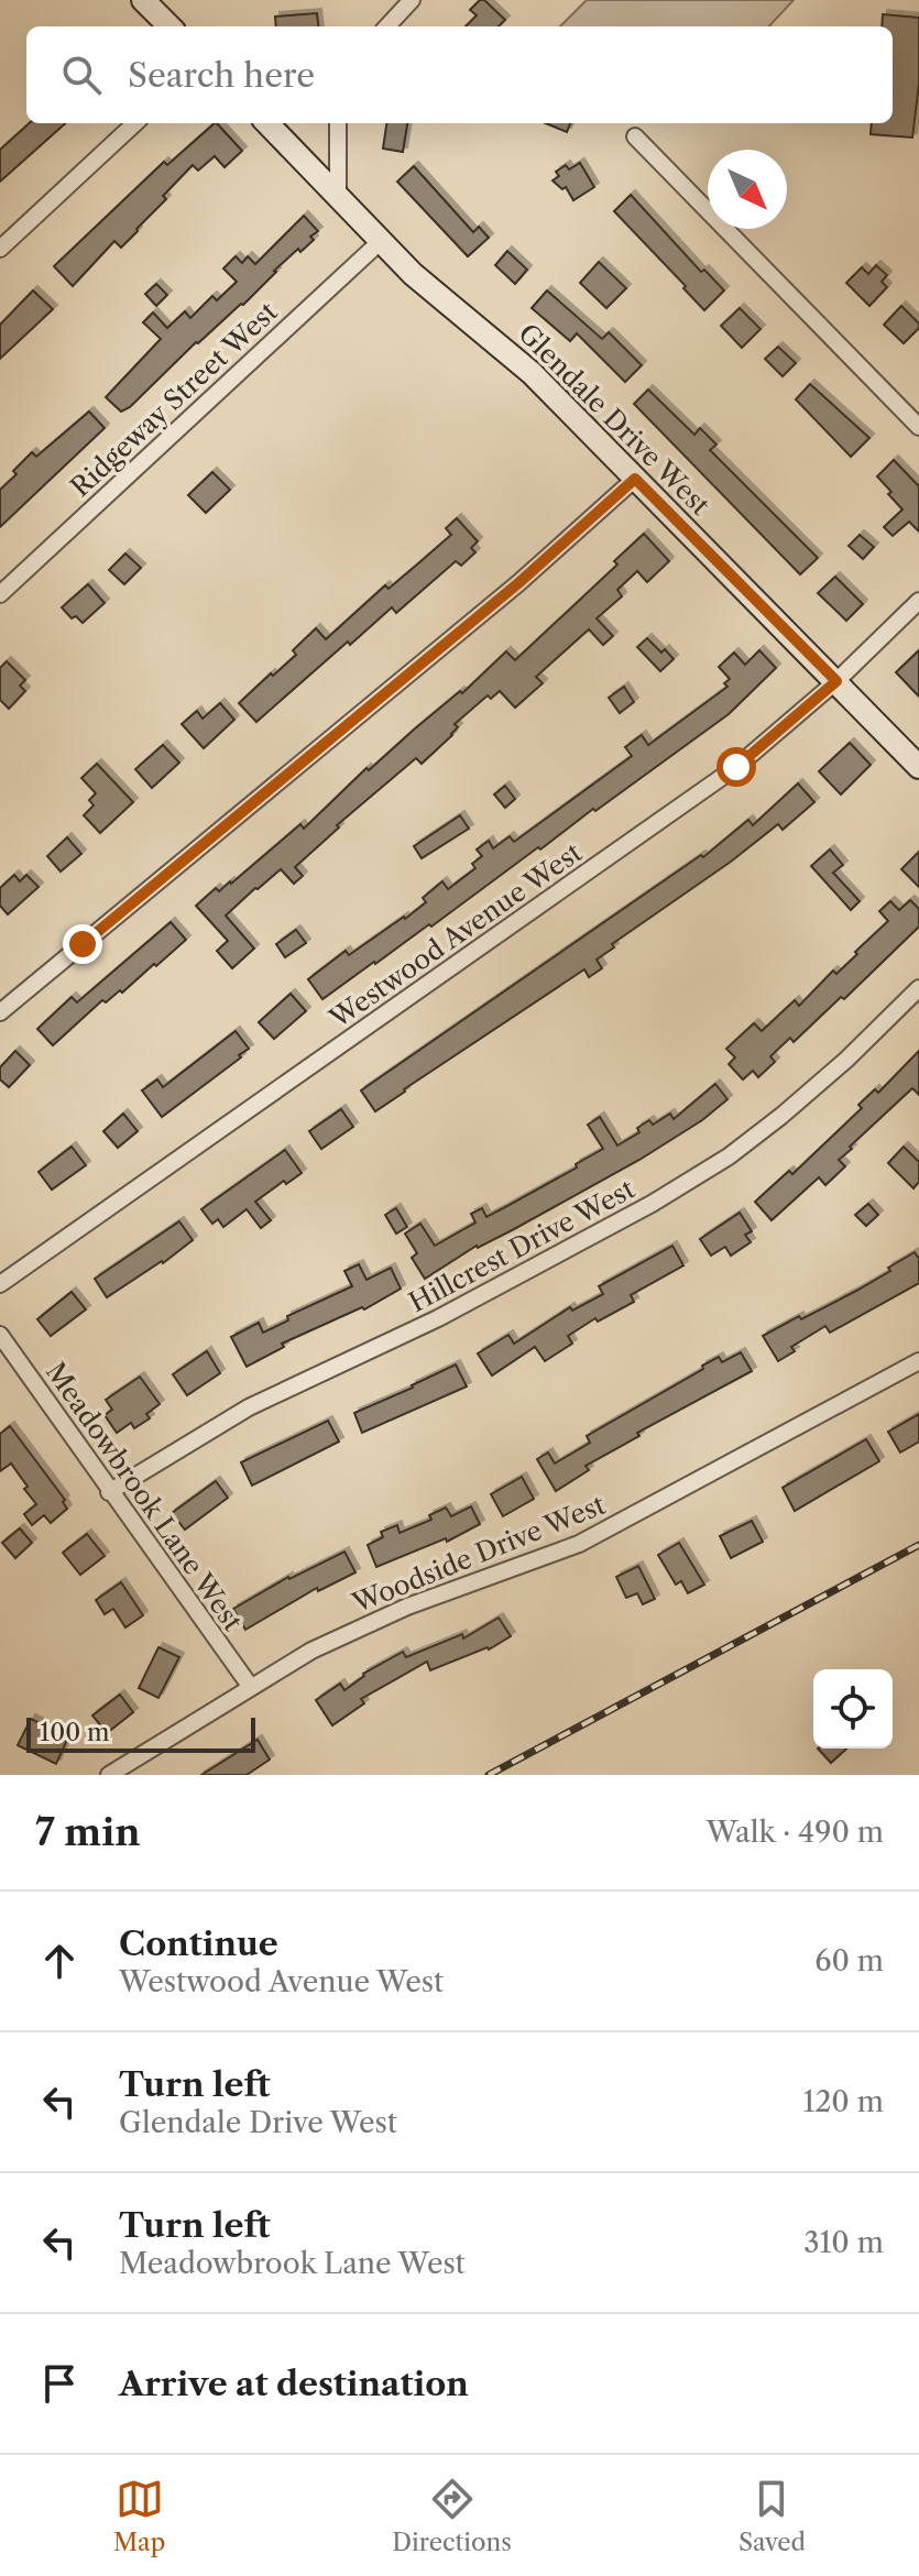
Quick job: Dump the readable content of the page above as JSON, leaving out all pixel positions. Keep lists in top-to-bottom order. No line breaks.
{"streets":{"street":["Ridgeway Street West","Glendale Drive West","Westwood Avenue West","Hillcrest Drive West","Meadowbrook Lane West","Woodside Drive West"]},"crossings":[["Ridgeway Street West","Glendale Drive West"],["Glendale Drive West","Westwood Avenue West"],["Hillcrest Drive West","Meadowbrook Lane West"],["Meadowbrook Lane West","Woodside Drive West"]],"scale_bar":"100 m","north":"bottom right","page":{"search":"Search here","scale":"100 m","heading":["7 min","Walk · 490 m"],"list":[["Continue","Westwood Avenue West","60 m"],["Turn left","Glendale Drive West","120 m"],["Turn left","Meadowbrook Lane West","310 m"],"Arrive at destination"],"nav":["Map","Directions","Saved"]}}
